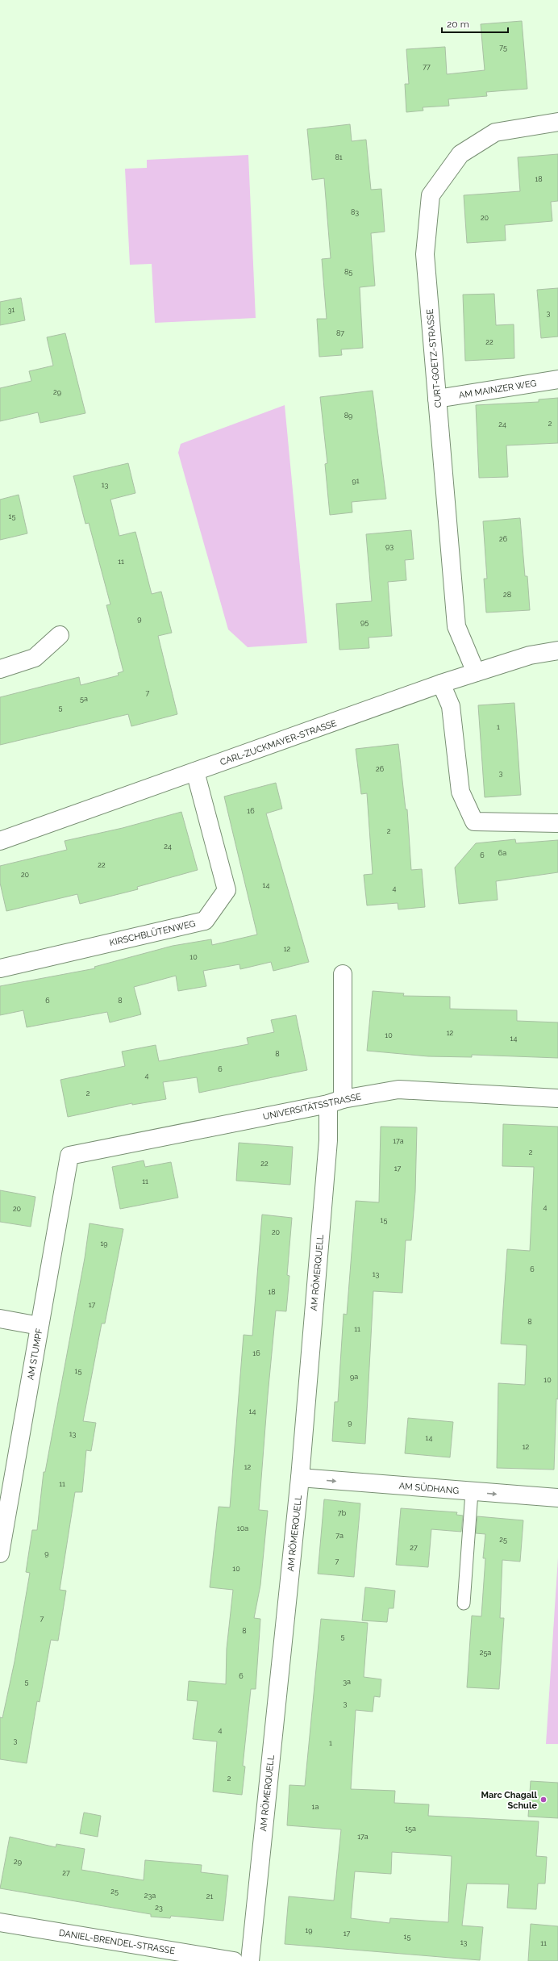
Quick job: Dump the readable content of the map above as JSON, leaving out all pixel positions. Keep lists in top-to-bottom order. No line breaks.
{"streets":{"street":["CURT-GOETZ-STRASSE","AM MAINZER WEG","CARL-ZUCKMAYER-STRASSE","KIRSCHBLÜTENWEG","UNIVERSITÄTSSTRASSE","AM RÖMERQUELL","AM STUMPF","AM SÜDHANG","DANIEL-BRENDEL-STRASSE"]},"crossings":[["CURT-GOETZ-STRASSE","AM MAINZER WEG"],["CURT-GOETZ-STRASSE","CARL-ZUCKMAYER-STRASSE"],["CARL-ZUCKMAYER-STRASSE","KIRSCHBLÜTENWEG"],["UNIVERSITÄTSSTRASSE","AM RÖMERQUELL"],["UNIVERSITÄTSSTRASSE","AM STUMPF"],["AM RÖMERQUELL","AM SÜDHANG"]],"one_way":["AM SÜDHANG"],"places":["Marc Chagall Schule"],"house_numbers":["75","77","81","18","83","20","85","31","3","87","22","29","89","2","24","91","13","15","26","93","11","28","9","95","7","5a","5","1","26","3","16","2","24","6a","6","22","20","14","4","12","10","6","8","12","10","14","8","6","4","2","17a","2","22","17","11","4","20","15","20","19","6","13","18","17","8","11","16","15","9a","10","14","9","13","14","12","12","11","7b","10a","7a","25","27","9","7","10","7","8","5","25a","6","5","3a","3","4","3","1","2","1a","15a","17a","29","27","25","23a","21","23","19","17","15","13","11"],"scale_bar":"20 m"}
